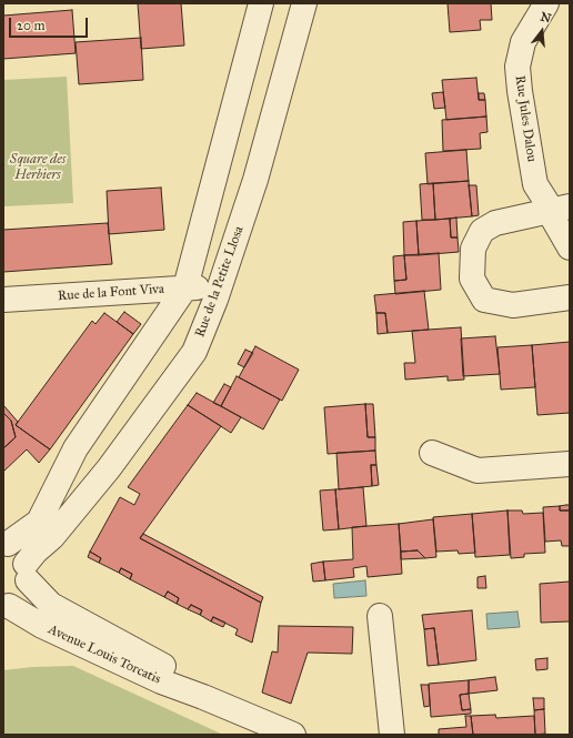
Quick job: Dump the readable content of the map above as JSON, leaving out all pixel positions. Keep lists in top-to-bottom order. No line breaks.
{"streets":{"street":["Rue Jules Dalou","Rue de la Petite Llosa","Rue de la Font Viva","Avenue Louis Torcatis"]},"crossings":[["Rue de la Petite Llosa","Rue de la Font Viva"],["Rue de la Petite Llosa","Avenue Louis Torcatis"]],"parks":["Square des Herbiers"],"scale_bar":"20 m","north":"top"}
